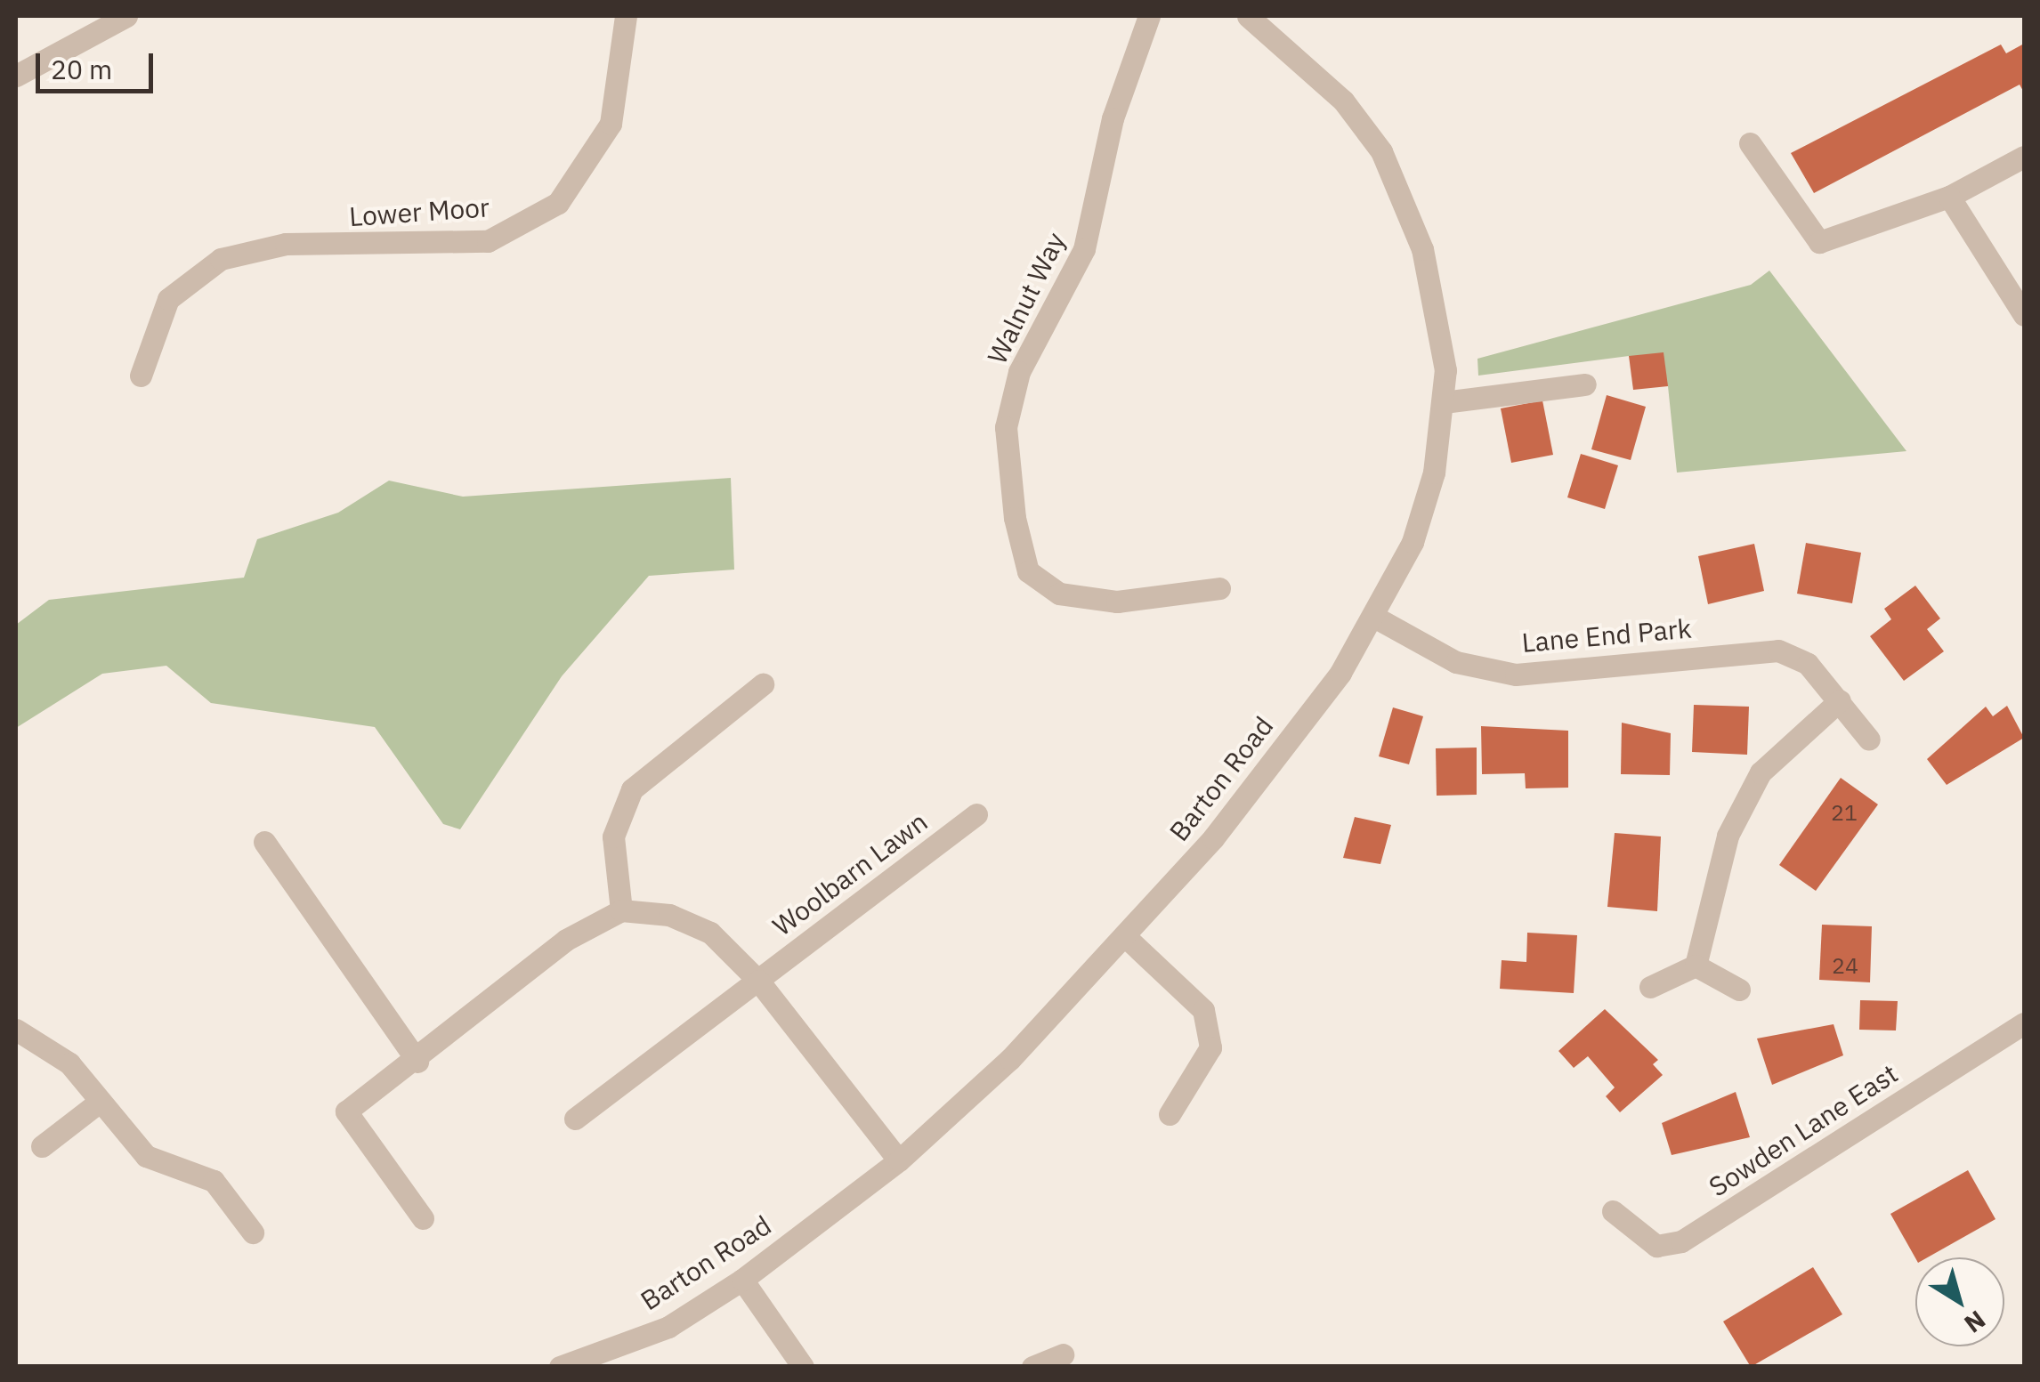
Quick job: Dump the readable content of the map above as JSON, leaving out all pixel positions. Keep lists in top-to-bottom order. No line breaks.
{"streets":{"street":["Lower Moor","Walnut Way","Lane End Park","Barton Road","Woolbarn Lawn","Sowden Lane East"]},"crossings":[["Lane End Park","Barton Road"]],"house_numbers":["21","24"],"scale_bar":"20 m","north":"bottom right"}
